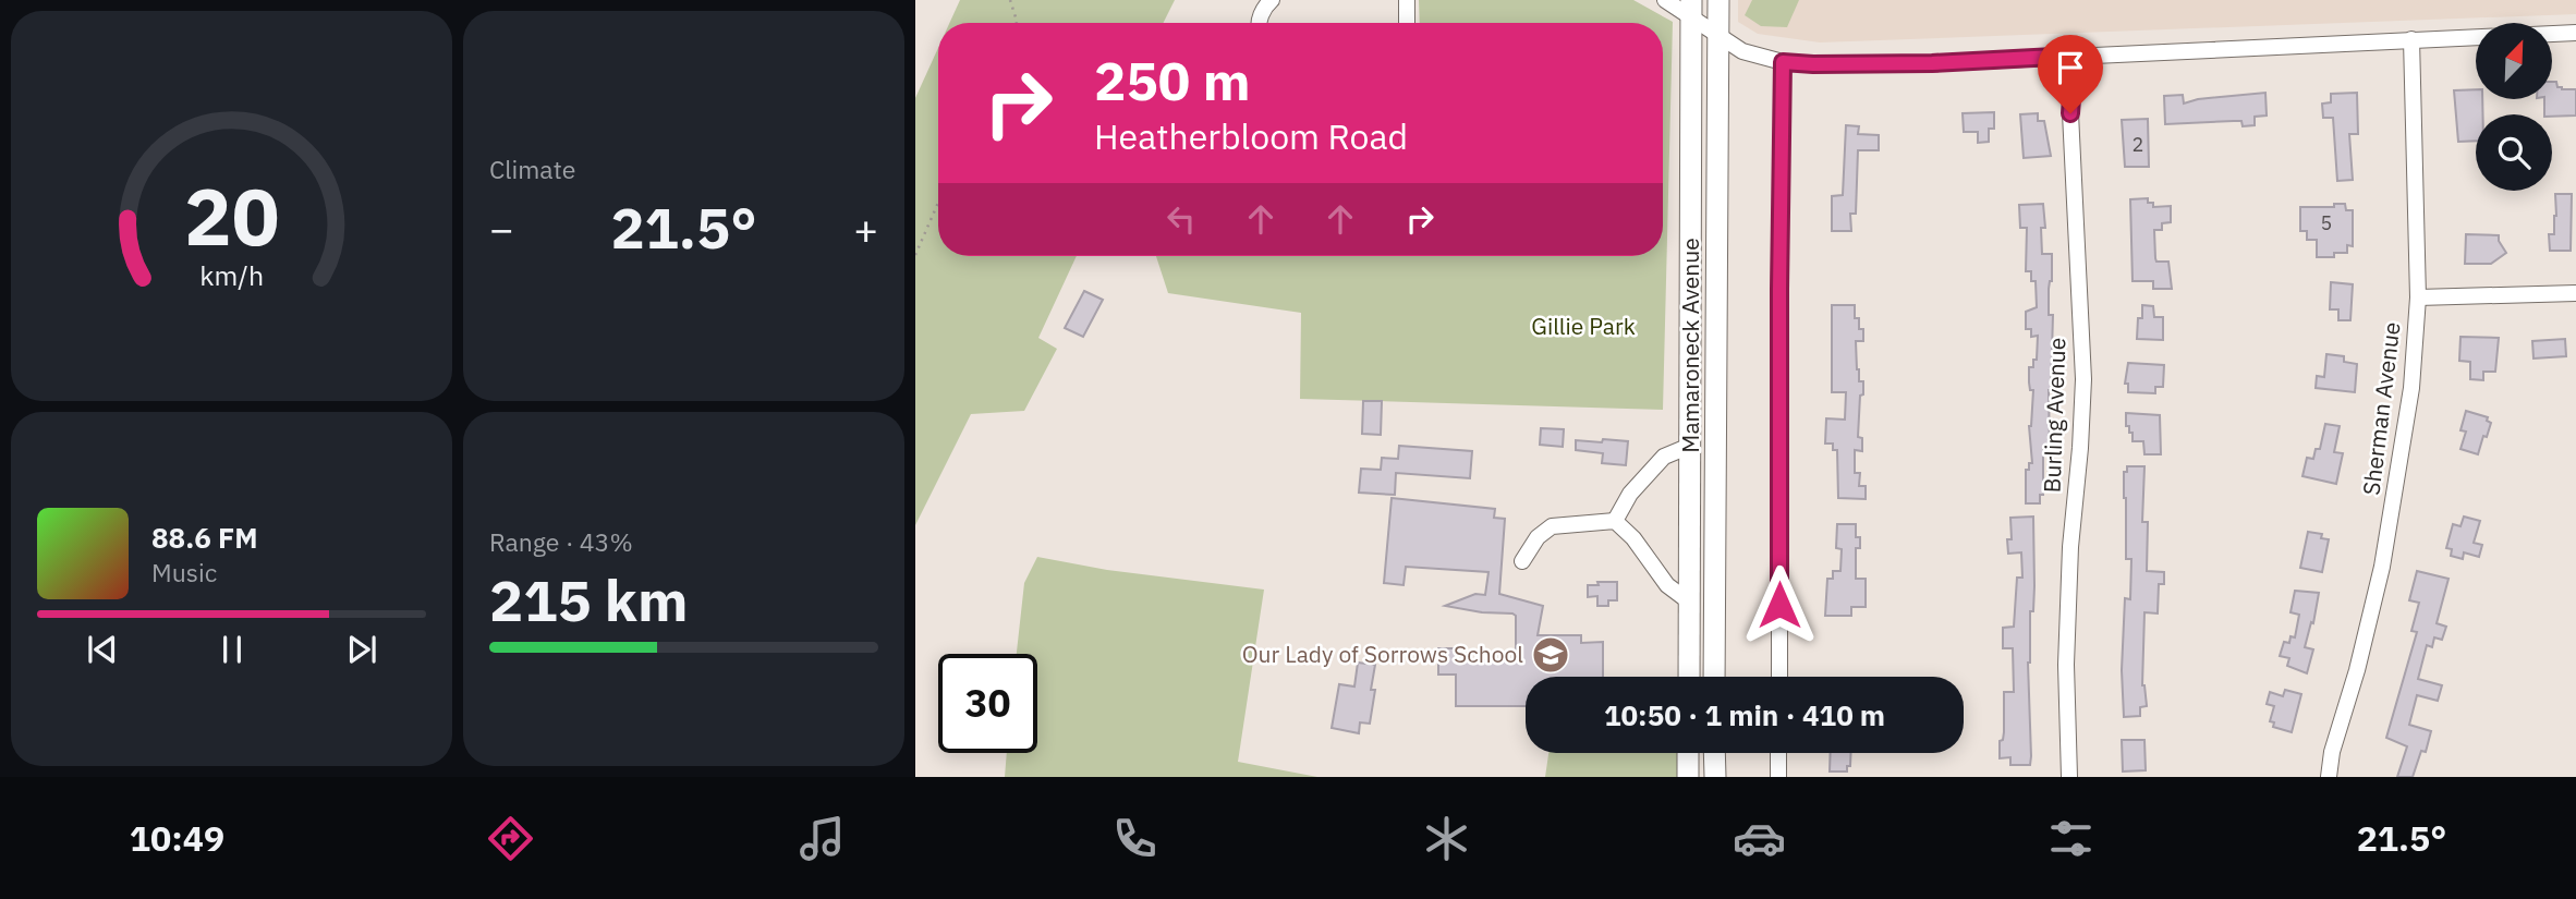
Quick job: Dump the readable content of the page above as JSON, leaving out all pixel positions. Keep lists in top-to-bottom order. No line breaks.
{"streets":{"main road":["Mamaroneck Avenue"],"street":["Sherman Avenue","Burling Avenue"]},"parks":["Gillie Park"],"places":{"school or university":["Our Lady of Sorrows School"]},"house_numbers":["2","5"],"north":"top right","page":{"tile":["Climate",["Range · 43%","215 km"]],"turn":["250 m","Heatherbloom Road"],"heat":["−","21.5°","+"],"song":["88.6 FM","Music"],"limit":"30","trip":"10:50 · 1 min · 410 m","tabs":["10:49","21.5°"],"gauge":["20","km/h"]}}
